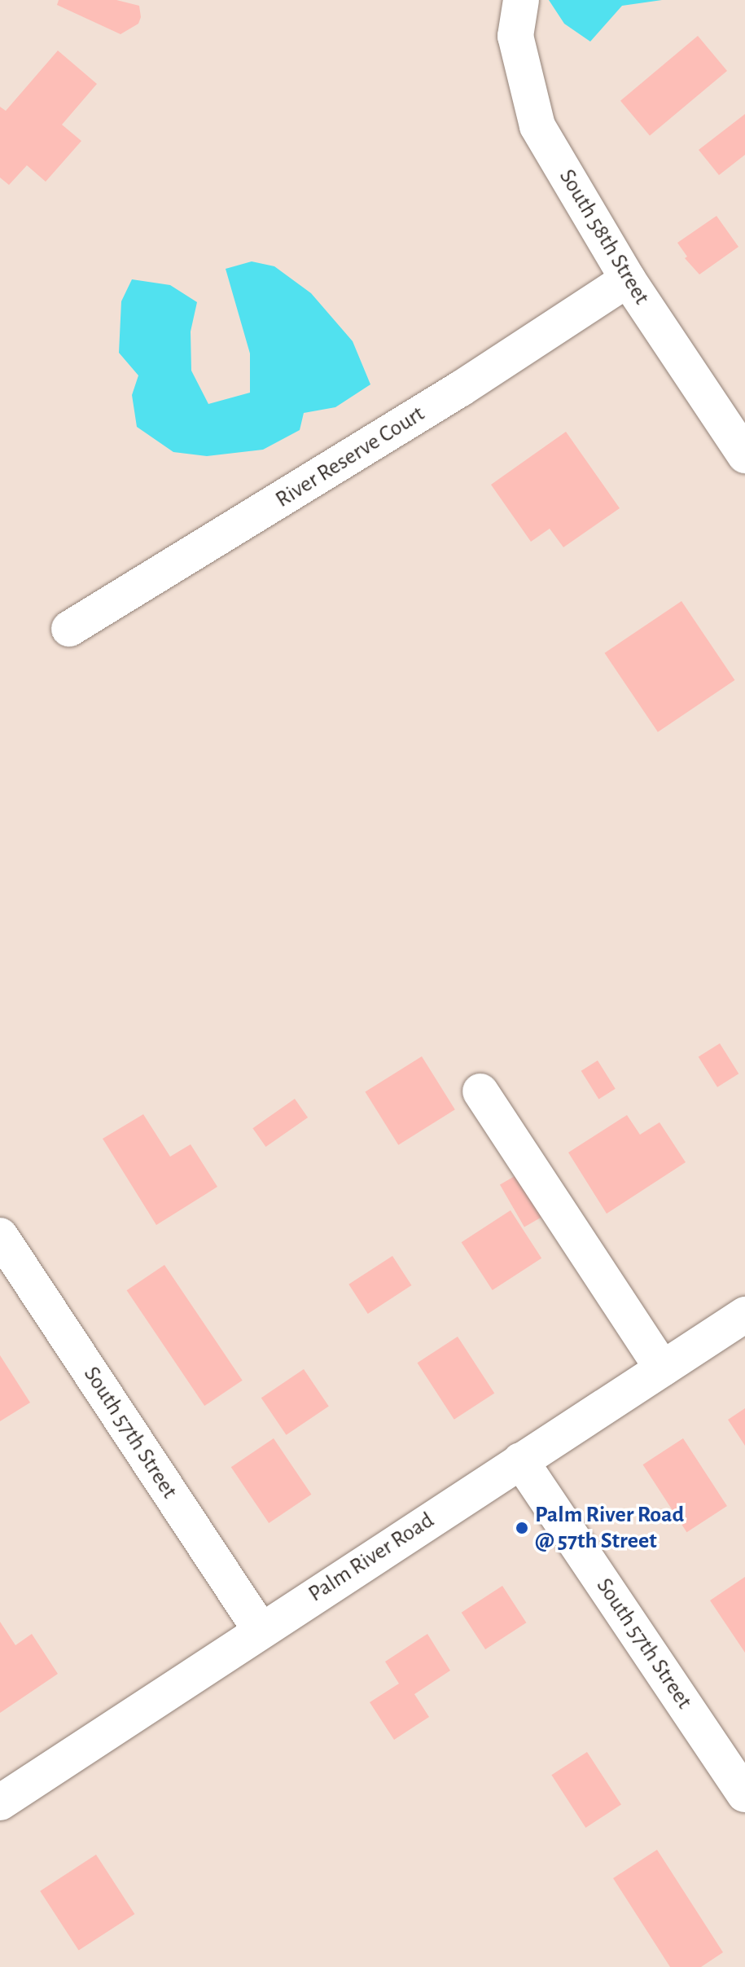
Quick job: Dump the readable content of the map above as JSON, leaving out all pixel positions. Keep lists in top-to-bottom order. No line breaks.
{"streets":{"street":["South 58th Street","River Reserve Court","South 57th Street","Palm River Road"]},"crossings":[["South 58th Street","River Reserve Court"],["South 57th Street","Palm River Road"]],"places":["Palm River Road @ 57th Street"]}
